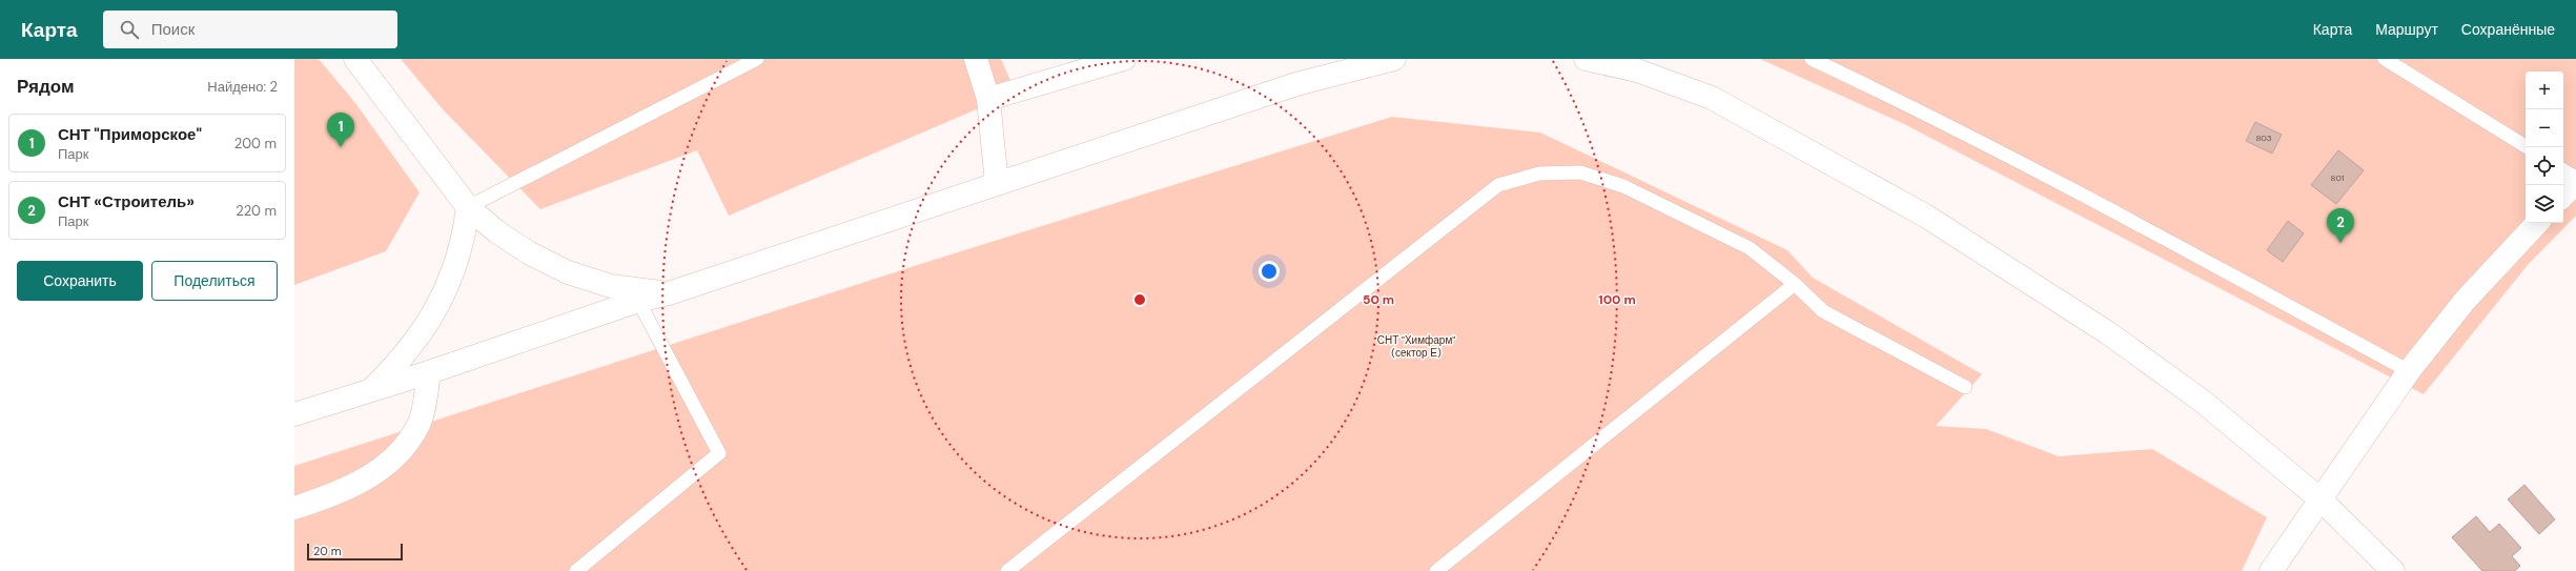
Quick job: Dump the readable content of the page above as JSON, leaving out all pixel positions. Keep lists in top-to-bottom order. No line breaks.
{"parks":["СНТ \"Химфарм\" (сектор Е)"],"house_numbers":["803","801"],"scale_bar":"20 m","page":{"header":"Карта","search":"Поиск","nav":["Карта","Маршрут","Сохранённые"],"heading":["Рядом","Найдено: 2"],"map_buttons":["+","−"],"pins":["1","2"],"list":[{"mark":"1","name":"СНТ \"Приморское\"","note":"Парк","value":"200 m"},{"mark":"2","name":"СНТ «Строитель»","note":"Парк","value":"220 m"}],"buttons":["Сохранить","Поделиться"],"scale":"20 m"},"rings":["50 m","100 m"]}
